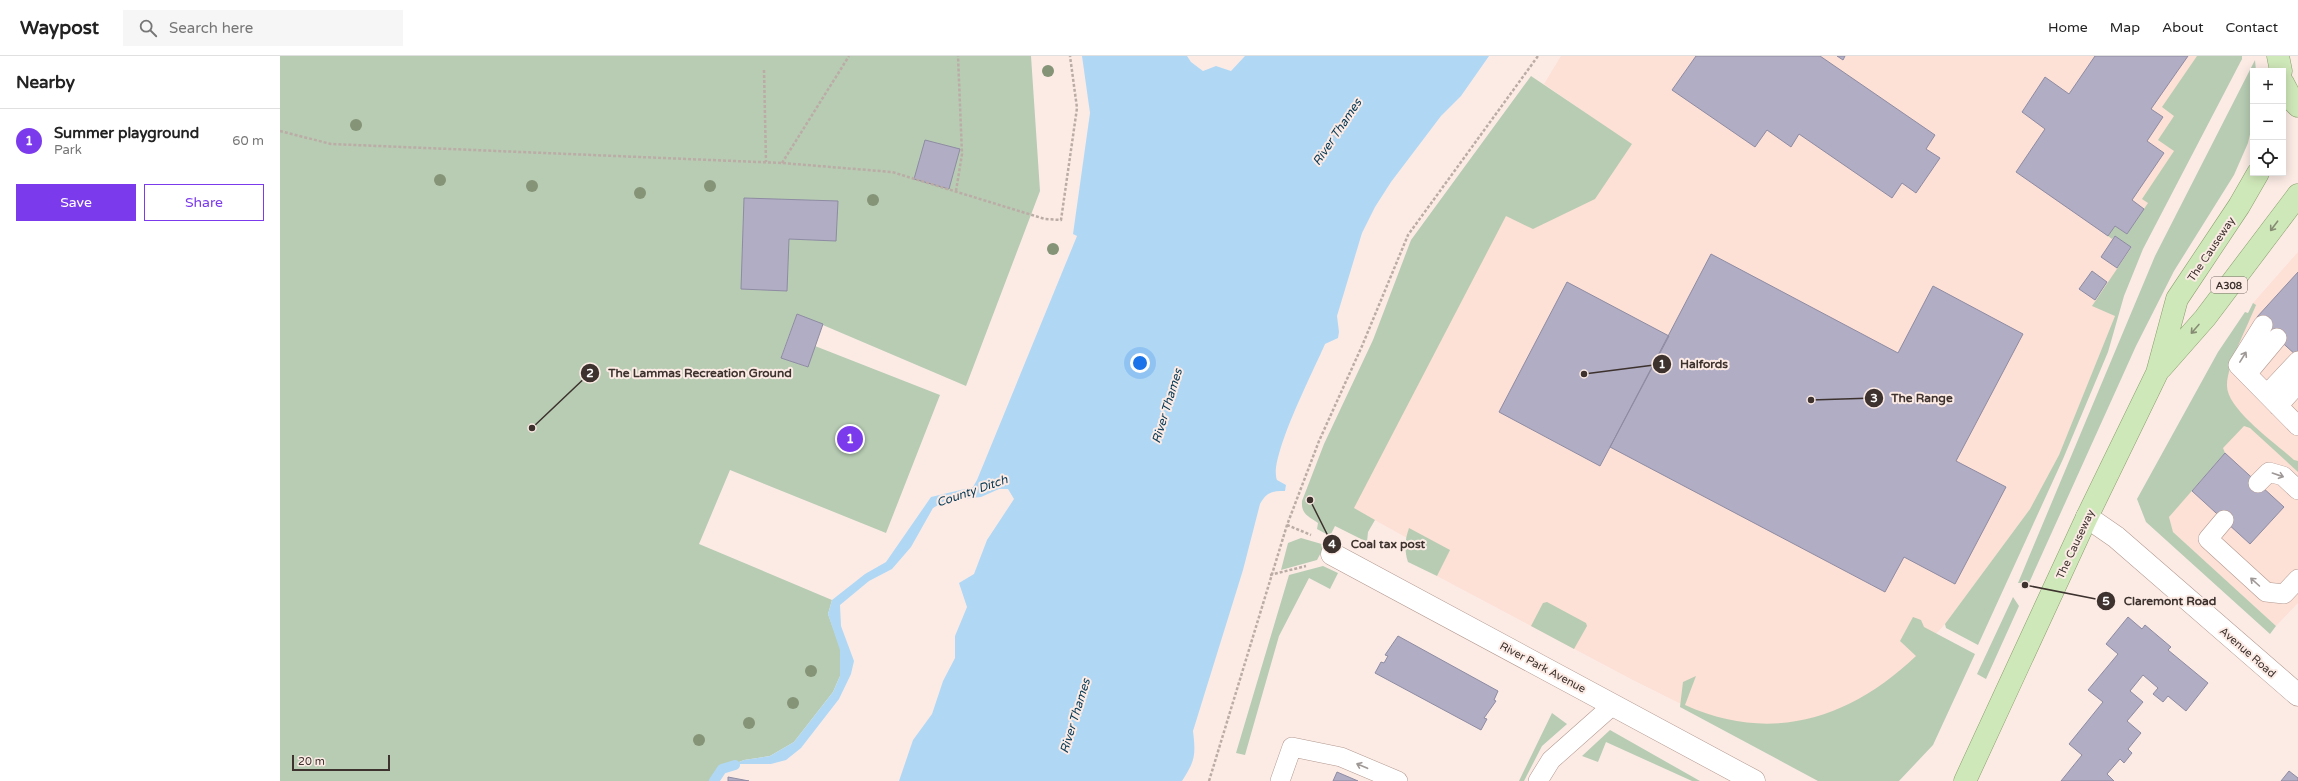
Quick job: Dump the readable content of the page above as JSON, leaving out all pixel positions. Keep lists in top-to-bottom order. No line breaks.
{"streets":{"main road":["The Causeway","A308"],"street":["Avenue Road","River Park Avenue"]},"crossings":[["The Causeway","Avenue Road"]],"water":["River Thames","County Ditch"],"places":["Halfords","The Range","The Lammas Recreation Ground","Coal tax post","Claremont Road"],"scale_bar":"20 m","page":{"header":"Waypost","search":"Search here","nav":["Home","Map","About","Contact"],"heading":"Nearby","map_buttons":["+","−"],"list":[{"mark":"1","name":"Summer playground","note":"Park","value":"60 m"}],"buttons":["Save","Share"],"pins":"1","scale":"20 m"}}
